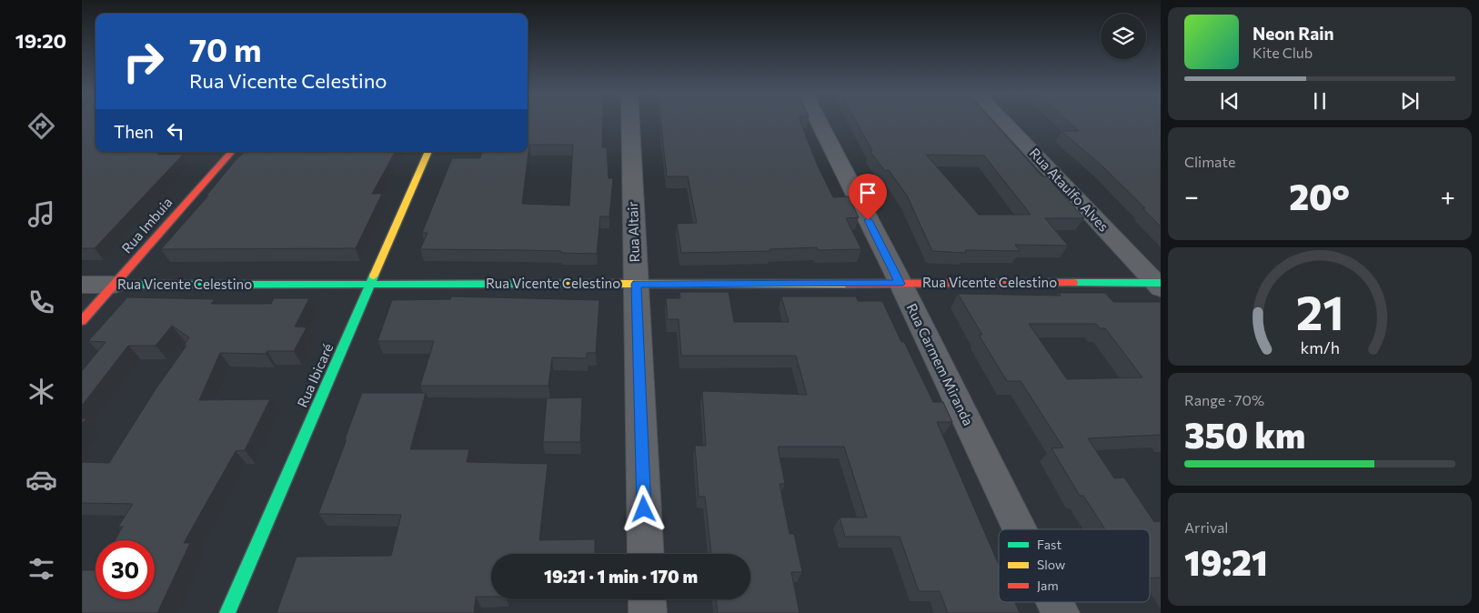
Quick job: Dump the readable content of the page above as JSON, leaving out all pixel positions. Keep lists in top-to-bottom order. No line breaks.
{"streets":{"street":["Rua Ataulfo Alves","Rua Imbuia","Rua Altair","Rua Vicente Celestino","Rua Carmem Miranda","Rua Ibicaré"]},"crossings":[["Rua Ataulfo Alves","Rua Vicente Celestino"],["Rua Imbuia","Rua Vicente Celestino"],["Rua Altair","Rua Vicente Celestino"],["Rua Vicente Celestino","Rua Carmem Miranda"],["Rua Vicente Celestino","Rua Ibicaré"]],"legend":["Fast","Slow","Jam"],"page":{"tabs":"19:20","turn":["70 m","Rua Vicente Celestino"],"song":["Neon Rain","Kite Club"],"then":"Then","tile":["Climate",["Range · 70%","350 km"],["Arrival","19:21"]],"heat":["−","20°","+"],"limit":"30","trip":"19:21 · 1 min · 170 m","gauge":["21","km/h"]}}
